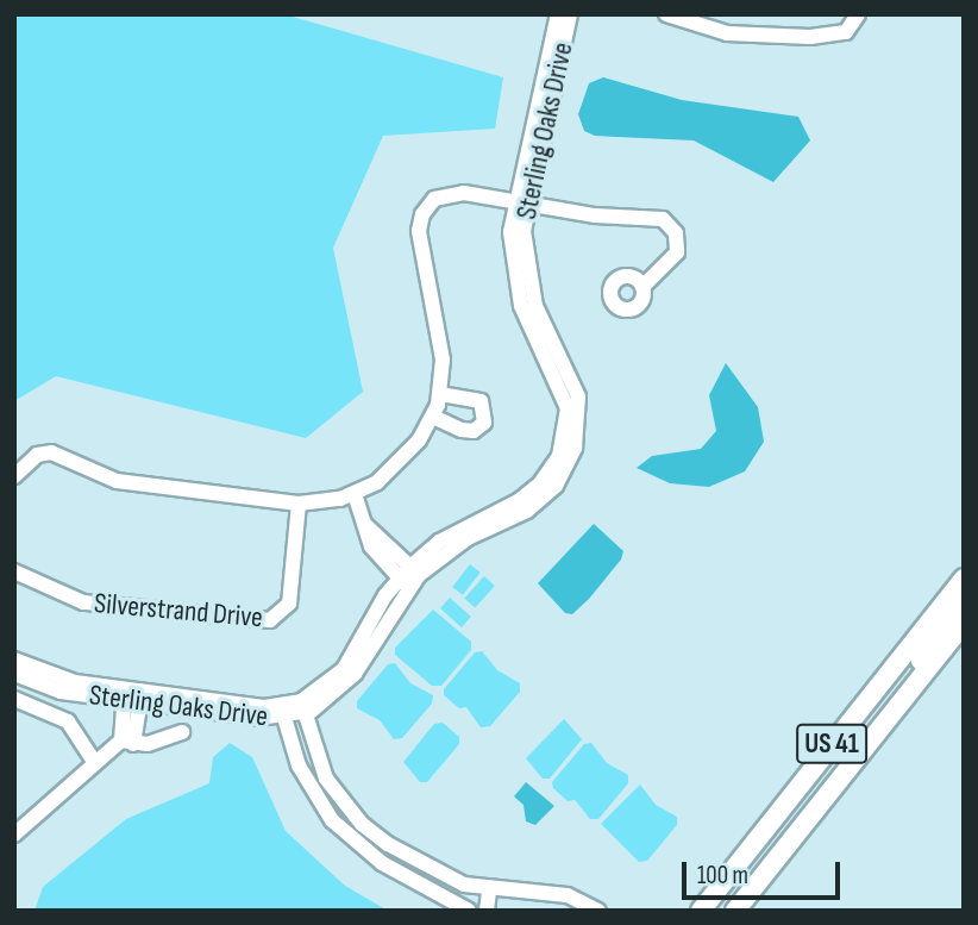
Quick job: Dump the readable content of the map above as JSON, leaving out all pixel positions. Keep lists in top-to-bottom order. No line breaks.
{"streets":{"main road":["US 41"],"street":["Sterling Oaks Drive","Silverstrand Drive"]},"scale_bar":"100 m"}
